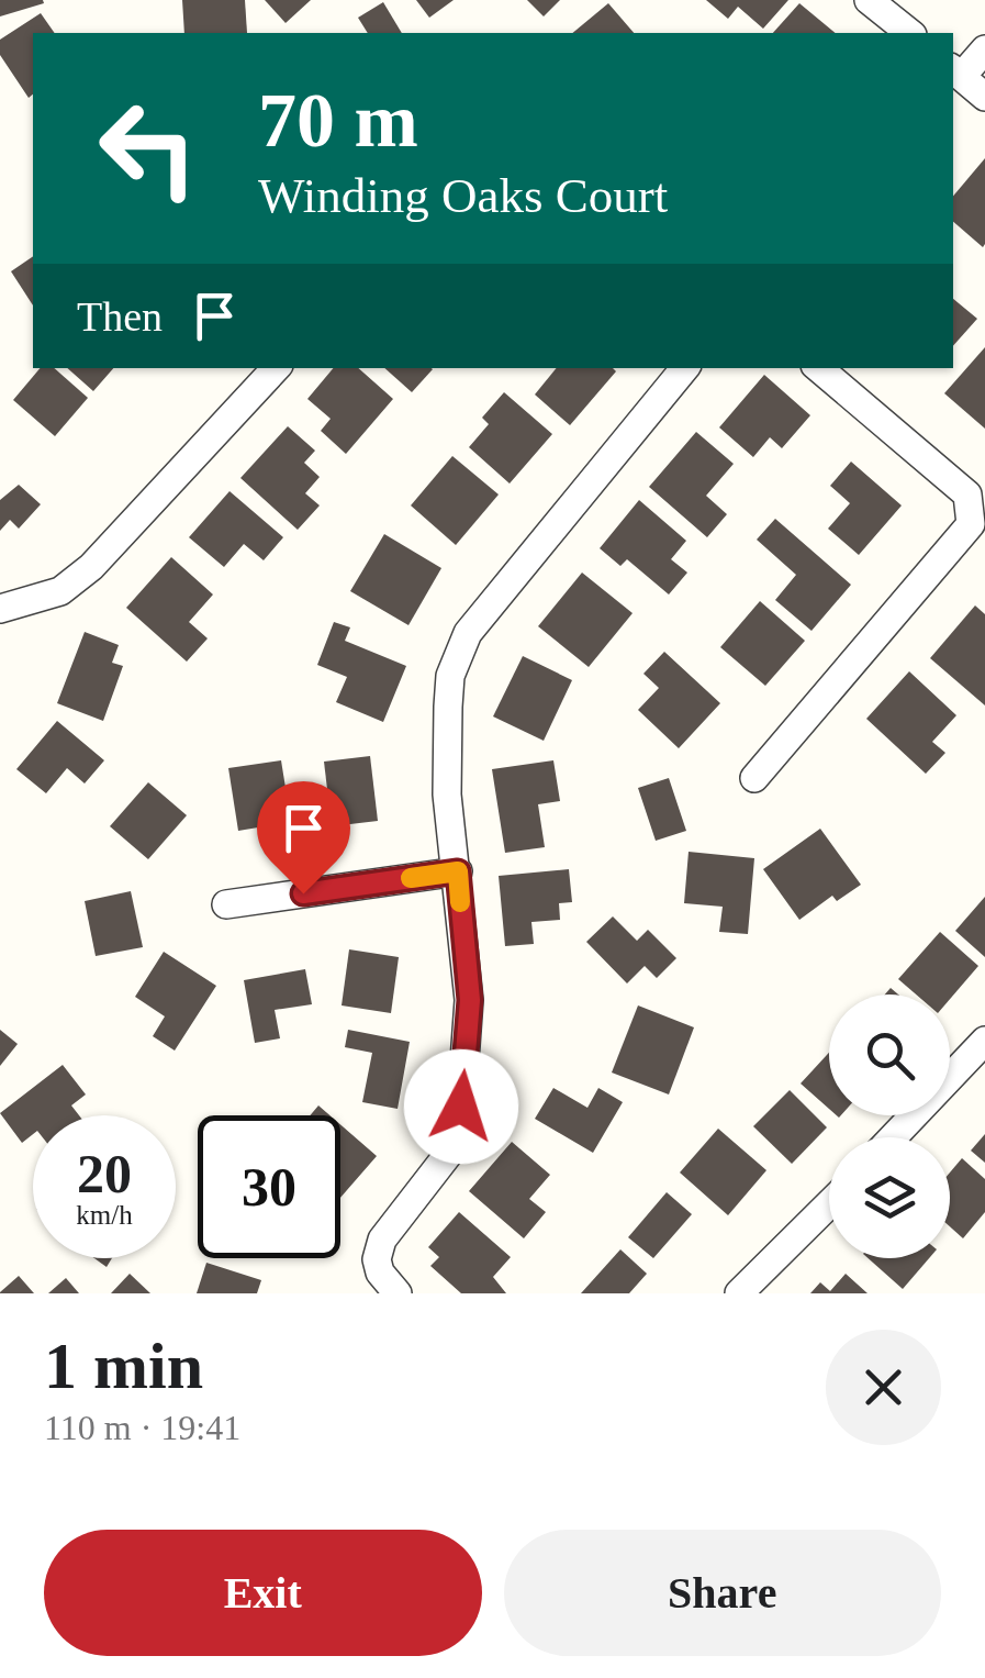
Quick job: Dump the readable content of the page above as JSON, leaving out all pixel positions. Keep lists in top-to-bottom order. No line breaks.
{"page":{"turn":["70 m","Winding Oaks Court"],"then":"Then","speed":"20 km/h","limit":"30","heading":["1 min","110 m · 19:41"],"buttons":["Exit","Share"]}}
